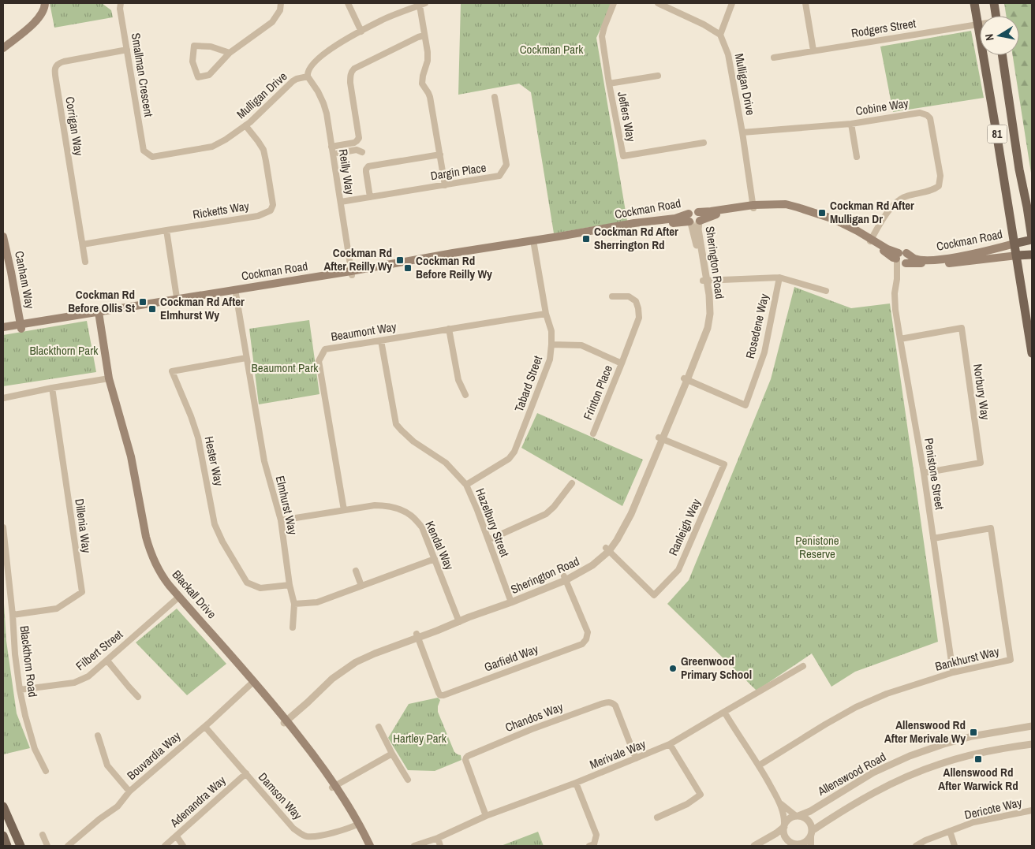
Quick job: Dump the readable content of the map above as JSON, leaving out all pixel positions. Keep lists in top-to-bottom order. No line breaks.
{"streets":{"main road":["81","Cockman Road","Canham Way","Blackall Drive"],"street":["Rodgers Street","Smallman Crescent","Mulligan Drive","Cobine Way","Jeffers Way","Corrigan Way","Reilly Way","Dargin Place","Ricketts Way","Sherington Road","Rosedene Way","Beaumont Way","Tabard Street","Norbury Way","Frinton Place","Hester Way","Penistone Street","Elmhurst Way","Hazelbury Street","Dillenia Way","Ranleigh Way","Kendal Way","Filbert Street","Garfield Way","Bankhurst Way","Blackthorn Road","Chandos Way","Merivale Way","Bouvardia Way","Allenswood Road","Damson Way","Adenandra Way","Dericote Way"]},"crossings":[["Rodgers Street","81"],["Smallman Crescent","Mulligan Drive"],["Smallman Crescent","Corrigan Way"],["Mulligan Drive","Cobine Way"],["Mulligan Drive","Reilly Way"],["Mulligan Drive","Cockman Road"],["Mulligan Drive","Ricketts Way"],["Cobine Way","Cockman Road"],["Corrigan Way","Ricketts Way"],["81","Cockman Road"],["Reilly Way","Dargin Place"],["Reilly Way","Cockman Road"],["Cockman Road","Sherington Road"],["Cockman Road","Canham Way"],["Cockman Road","Tabard Street"],["Cockman Road","Penistone Street"],["Cockman Road","Elmhurst Way"],["Cockman Road","Blackall Drive"],["Sherington Road","Rosedene Way"],["Sherington Road","Hazelbury Street"],["Sherington Road","Ranleigh Way"],["Sherington Road","Kendal Way"],["Sherington Road","Blackall Drive"],["Sherington Road","Garfield Way"],["Beaumont Way","Tabard Street"],["Beaumont Way","Hazelbury Street"],["Beaumont Way","Kendal Way"],["Tabard Street","Frinton Place"],["Tabard Street","Hazelbury Street"],["Norbury Way","Penistone Street"],["Hester Way","Elmhurst Way"],["Penistone Street","Bankhurst Way"],["Elmhurst Way","Kendal Way"],["Dillenia Way","Blackthorn Road"],["Blackall Drive","Filbert Street"],["Blackall Drive","Bouvardia Way"],["Blackall Drive","Damson Way"],["Filbert Street","Blackthorn Road"],["Chandos Way","Merivale Way"],["Bouvardia Way","Damson Way"],["Damson Way","Adenandra Way"]],"parks":["Cockman Park","Blackthorn Park","Beaumont Park","Penistone Reserve","Hartley Park"],"places":{"transit":["Cockman Rd After Mulligan Dr","Cockman Rd After Sherrington Rd","Cockman Rd After Reilly Wy","Cockman Rd Before Reilly Wy","Cockman Rd Before Ollis St","Cockman Rd After Elmhurst Wy","Allenswood Rd After Merivale Wy","Allenswood Rd After Warwick Rd"],"other":["Greenwood Primary School"]},"north":"left"}
